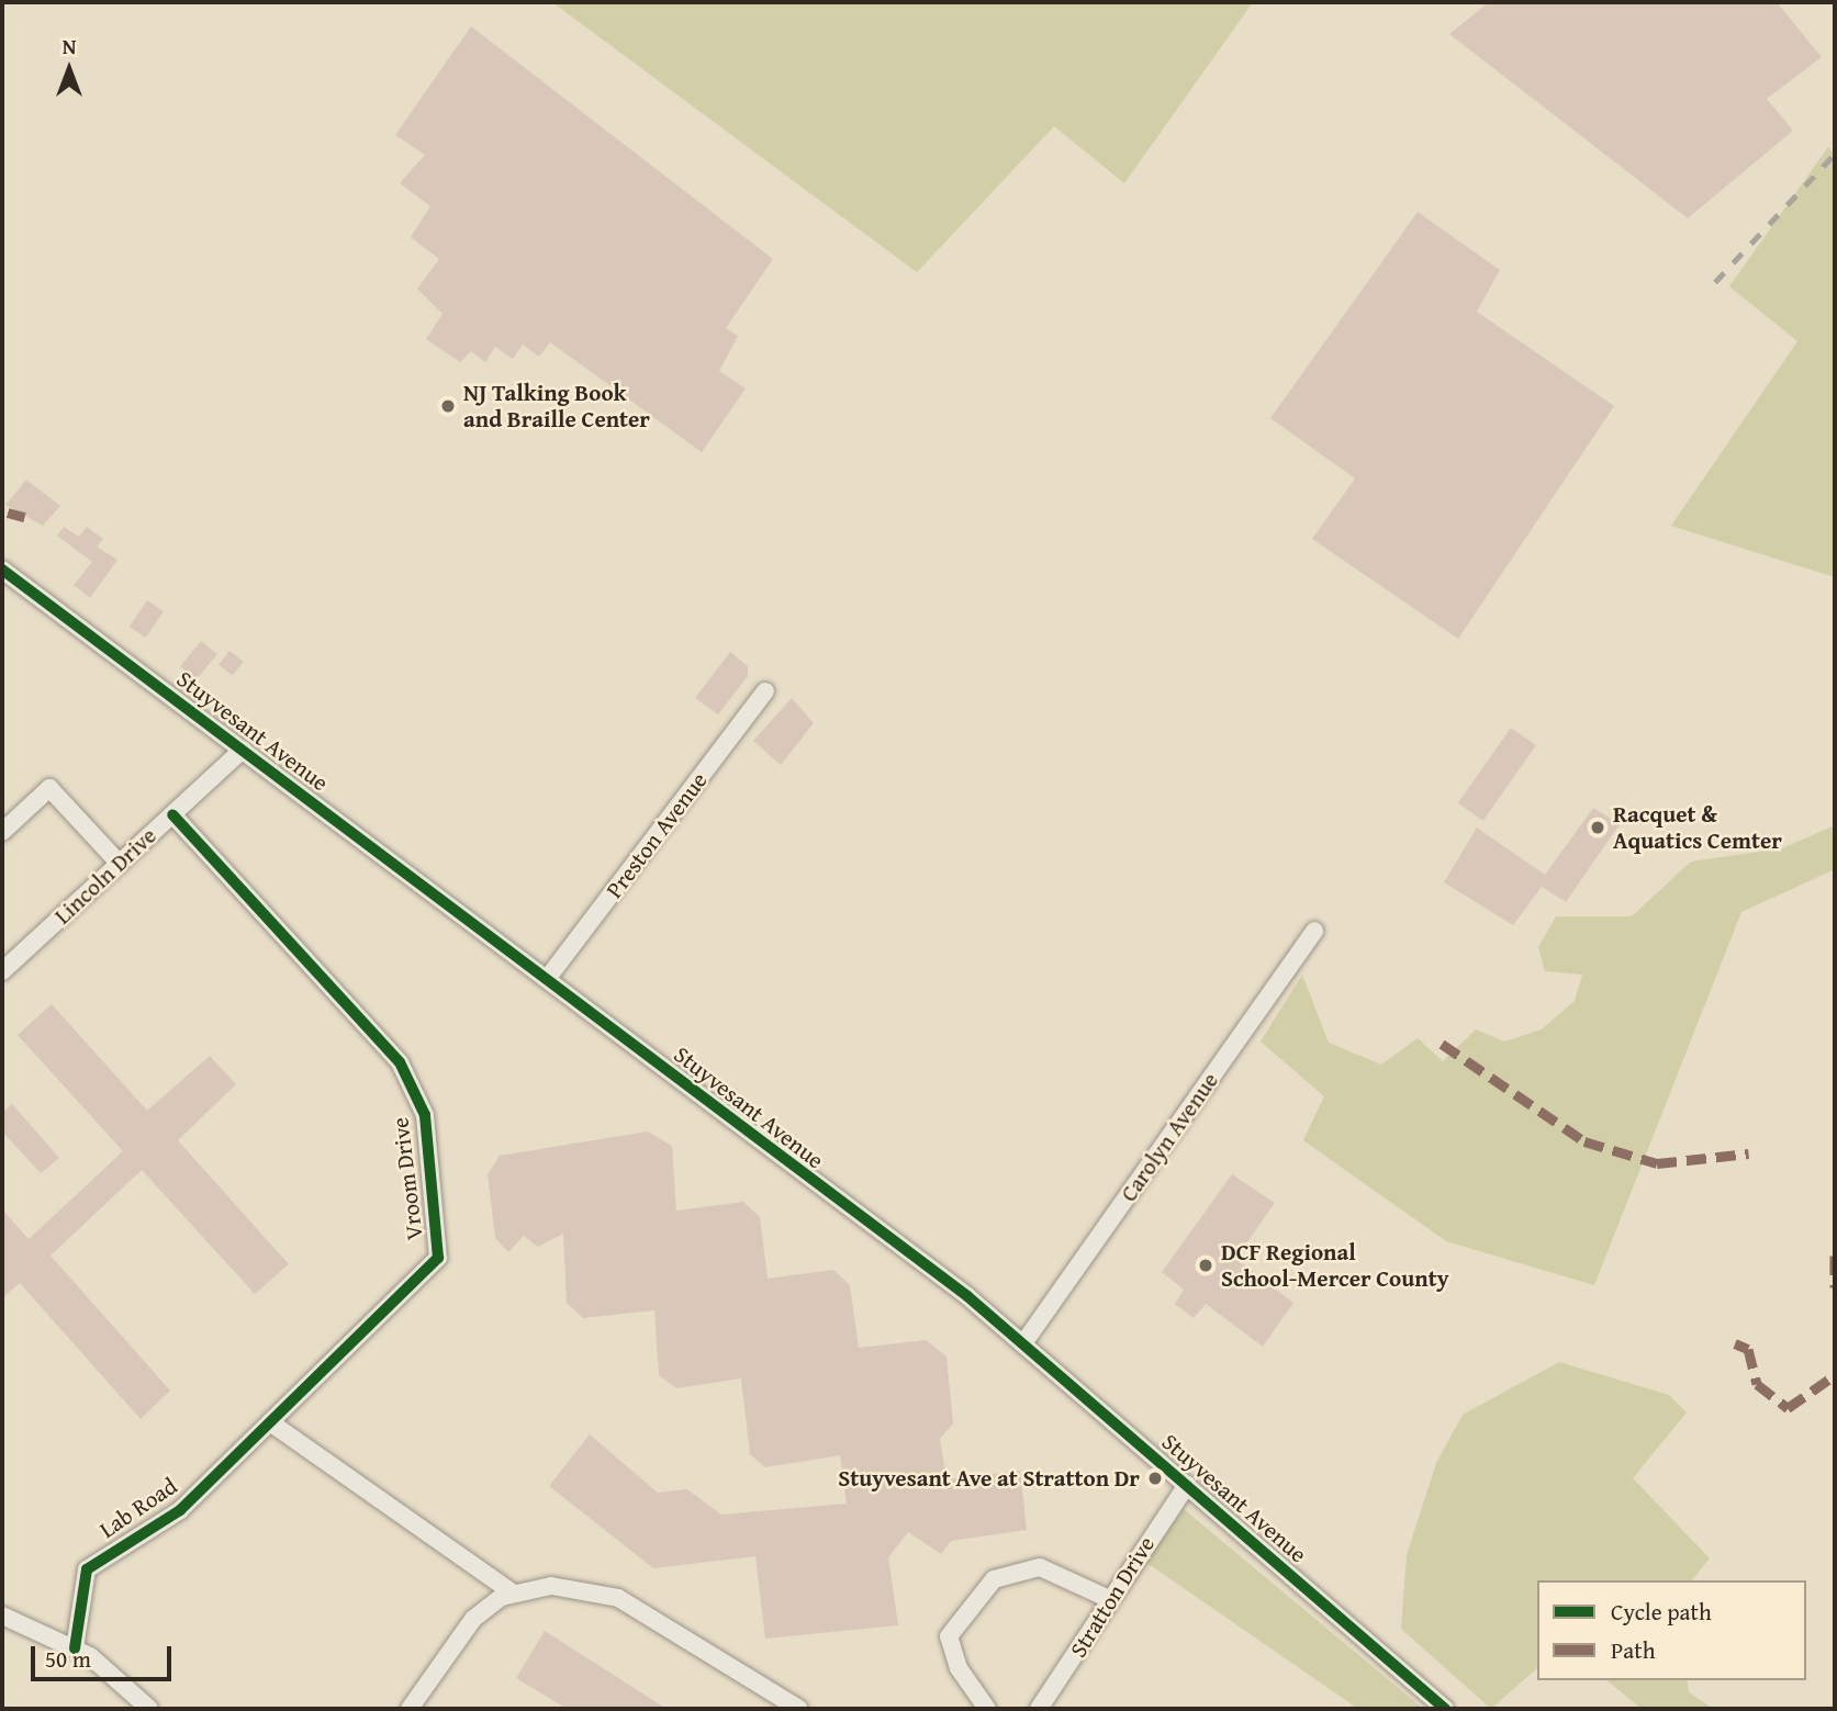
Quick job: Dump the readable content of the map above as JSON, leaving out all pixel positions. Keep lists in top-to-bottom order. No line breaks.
{"streets":{"street":["Stuyvesant Avenue","Preston Avenue","Lincoln Drive","Carolyn Avenue","Vroom Drive","Lab Road","Stratton Drive"]},"crossings":[["Stuyvesant Avenue","Preston Avenue"],["Stuyvesant Avenue","Lincoln Drive"],["Stuyvesant Avenue","Carolyn Avenue"],["Stuyvesant Avenue","Stratton Drive"],["Lincoln Drive","Vroom Drive"],["Vroom Drive","Lab Road"]],"places":["NJ Talking Book and Braille Center","Racquet & Aquatics Cemter","DCF Regional School-Mercer County","Stuyvesant Ave at Stratton Dr"],"legend":["Cycle path","Path"],"scale_bar":"50 m","north":"top"}
